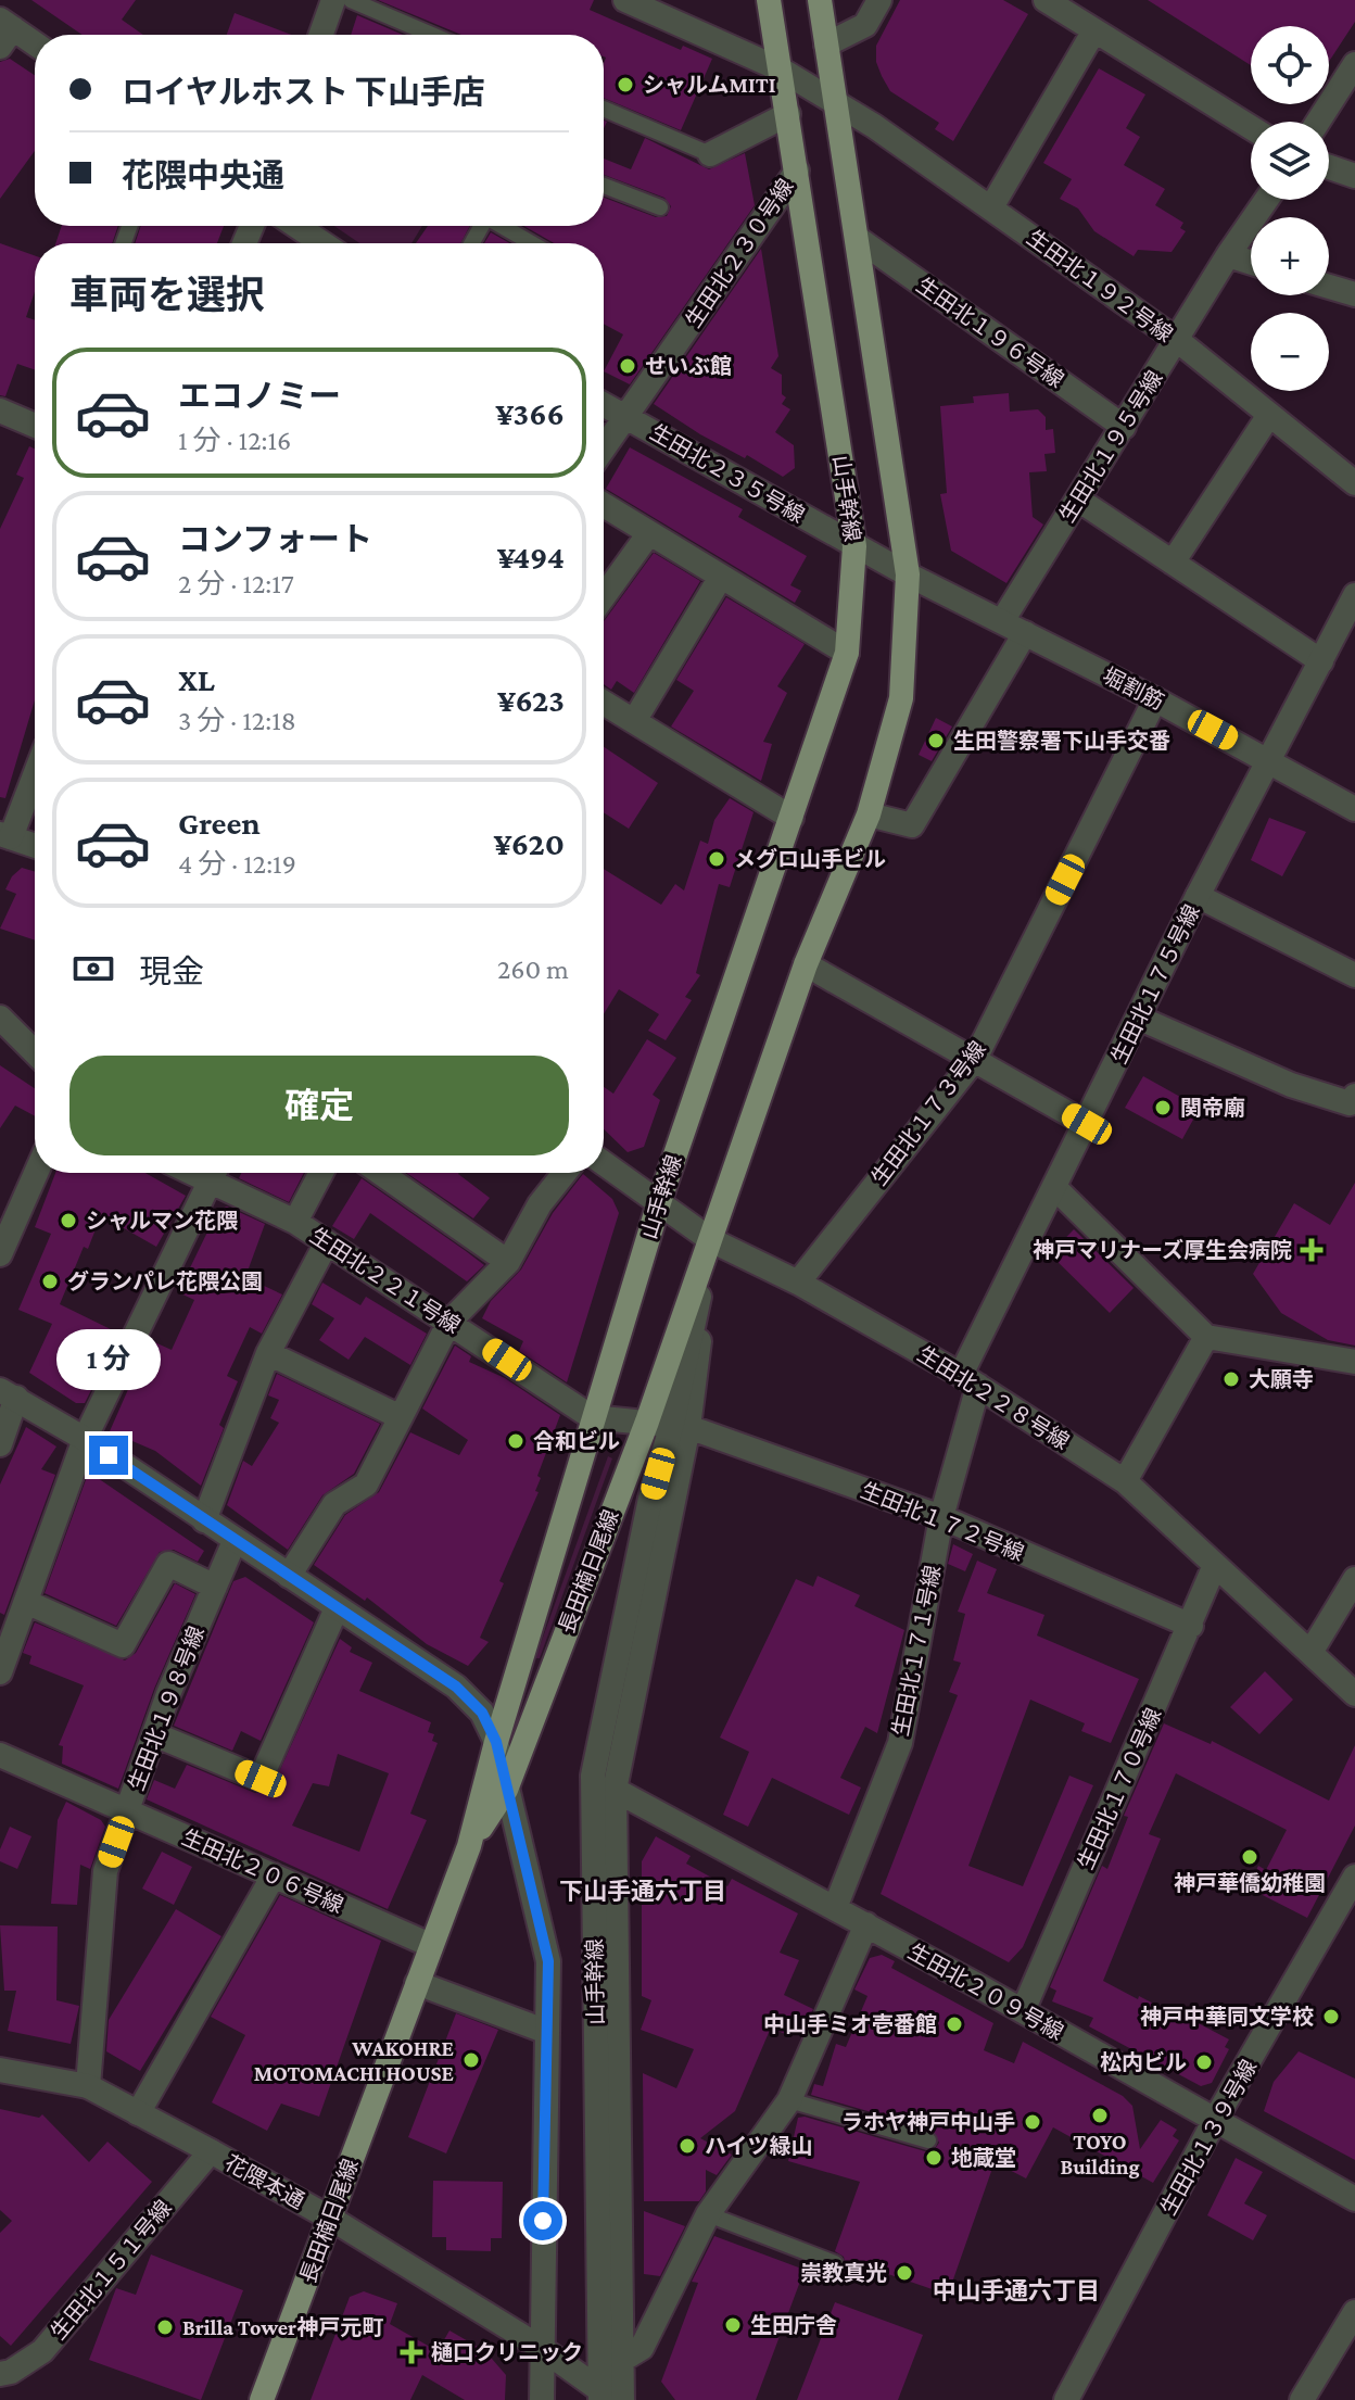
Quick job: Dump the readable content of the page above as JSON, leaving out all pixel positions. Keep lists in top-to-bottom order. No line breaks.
{"streets":{"main road":["山手幹線","長田楠日尾線"],"street":["生田北２３０号線","生田北１９２号線","生田北１９６号線","生田北１９５号線","生田北２３５号線","堀割筋","生田北１７５号線","生田北１７３号線","生田北２２１号線","生田北２２８号線","生田北１７２号線","生田北１７１号線","生田北１９８号線","生田北１７０号線","生田北２０６号線","生田北２０９号線","生田北１３９号線","花隈本通","生田北１５１号線"]},"crossings":[["生田北２３０号線","生田北２３５号線"],["生田北２３０号線","山手幹線"],["生田北１９２号線","生田北１９５号線"],["生田北１９２号線","山手幹線"],["生田北１９６号線","生田北１９５号線"],["生田北１９５号線","堀割筋"],["生田北２３５号線","山手幹線"],["生田北２３５号線","堀割筋"],["山手幹線","生田北２２１号線"],["山手幹線","生田北２２８号線"],["山手幹線","生田北１７２号線"],["山手幹線","長田楠日尾線"],["山手幹線","花隈本通"],["堀割筋","生田北１７５号線"],["堀割筋","生田北１７３号線"],["生田北１７５号線","生田北２２８号線"],["生田北１７５号線","生田北１７１号線"],["生田北１７３号線","生田北２２８号線"],["生田北２２１号線","生田北１７２号線"],["生田北２２８号線","長田楠日尾線"],["生田北２２８号線","生田北１７１号線"],["生田北２２８号線","生田北１７０号線"],["生田北１７２号線","長田楠日尾線"],["生田北１７２号線","生田北１７１号線"],["生田北１７２号線","生田北１７０号線"],["長田楠日尾線","生田北２０６号線"],["長田楠日尾線","花隈本通"],["生田北１７１号線","生田北２０９号線"],["生田北１９８号線","生田北２０６号線"],["生田北１９８号線","花隈本通"],["生田北１７０号線","生田北２０９号線"],["生田北２０９号線","生田北１３９号線"],["花隈本通","生田北１５１号線"]],"districts":["下山手通六丁目","中山手通六丁目"],"places":{"other":["シャルムMITI","せいぶ館","生田警察署下山手交番","メグロ山手ビル","関帝廟","シャルマン花隈","グランパレ花隈公園","大願寺","合和ビル","神戸華僑幼稚園","神戸中華同文学校","中山手ミオ壱番館","WAKOHRE MOTOMACHI HOUSE","松内ビル","TOYO Building","ラホヤ神戸中山手","ハイツ緑山","地蔵堂","崇教真光","生田庁舎","Brilla Tower神戸元町"],"health":["神戸マリナーズ厚生会病院","樋口クリニック"]},"page":{"map_buttons":["+","−"],"banner":["ロイヤルホスト 下山手店","花隈中央通"],"heading":"車両を選択","list":[{"name":"エコノミー","note":"1 分 · 12:16","value":"¥366"},{"name":"コンフォート","note":"2 分 · 12:17","value":"¥494"},{"name":"XL","note":"3 分 · 12:18","value":"¥623"},{"name":"Green","note":"4 分 · 12:19","value":"¥620"}],"pay":["現金","260 m"],"buttons":"確定","bubble":"1 分"}}
